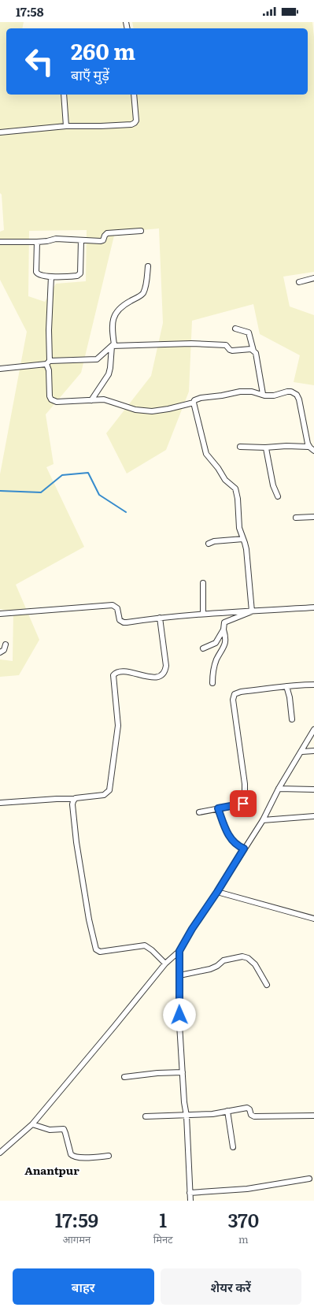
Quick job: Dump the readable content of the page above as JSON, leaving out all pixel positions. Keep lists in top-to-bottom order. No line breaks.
{"districts":["Anantpur"],"page":{"status":"17:58","turn":["260 m","बाएँ मुड़ें"],"eta":["17:59","आगमन","1","मिनट","370","m"],"buttons":["बाहर","शेयर करें"]}}
